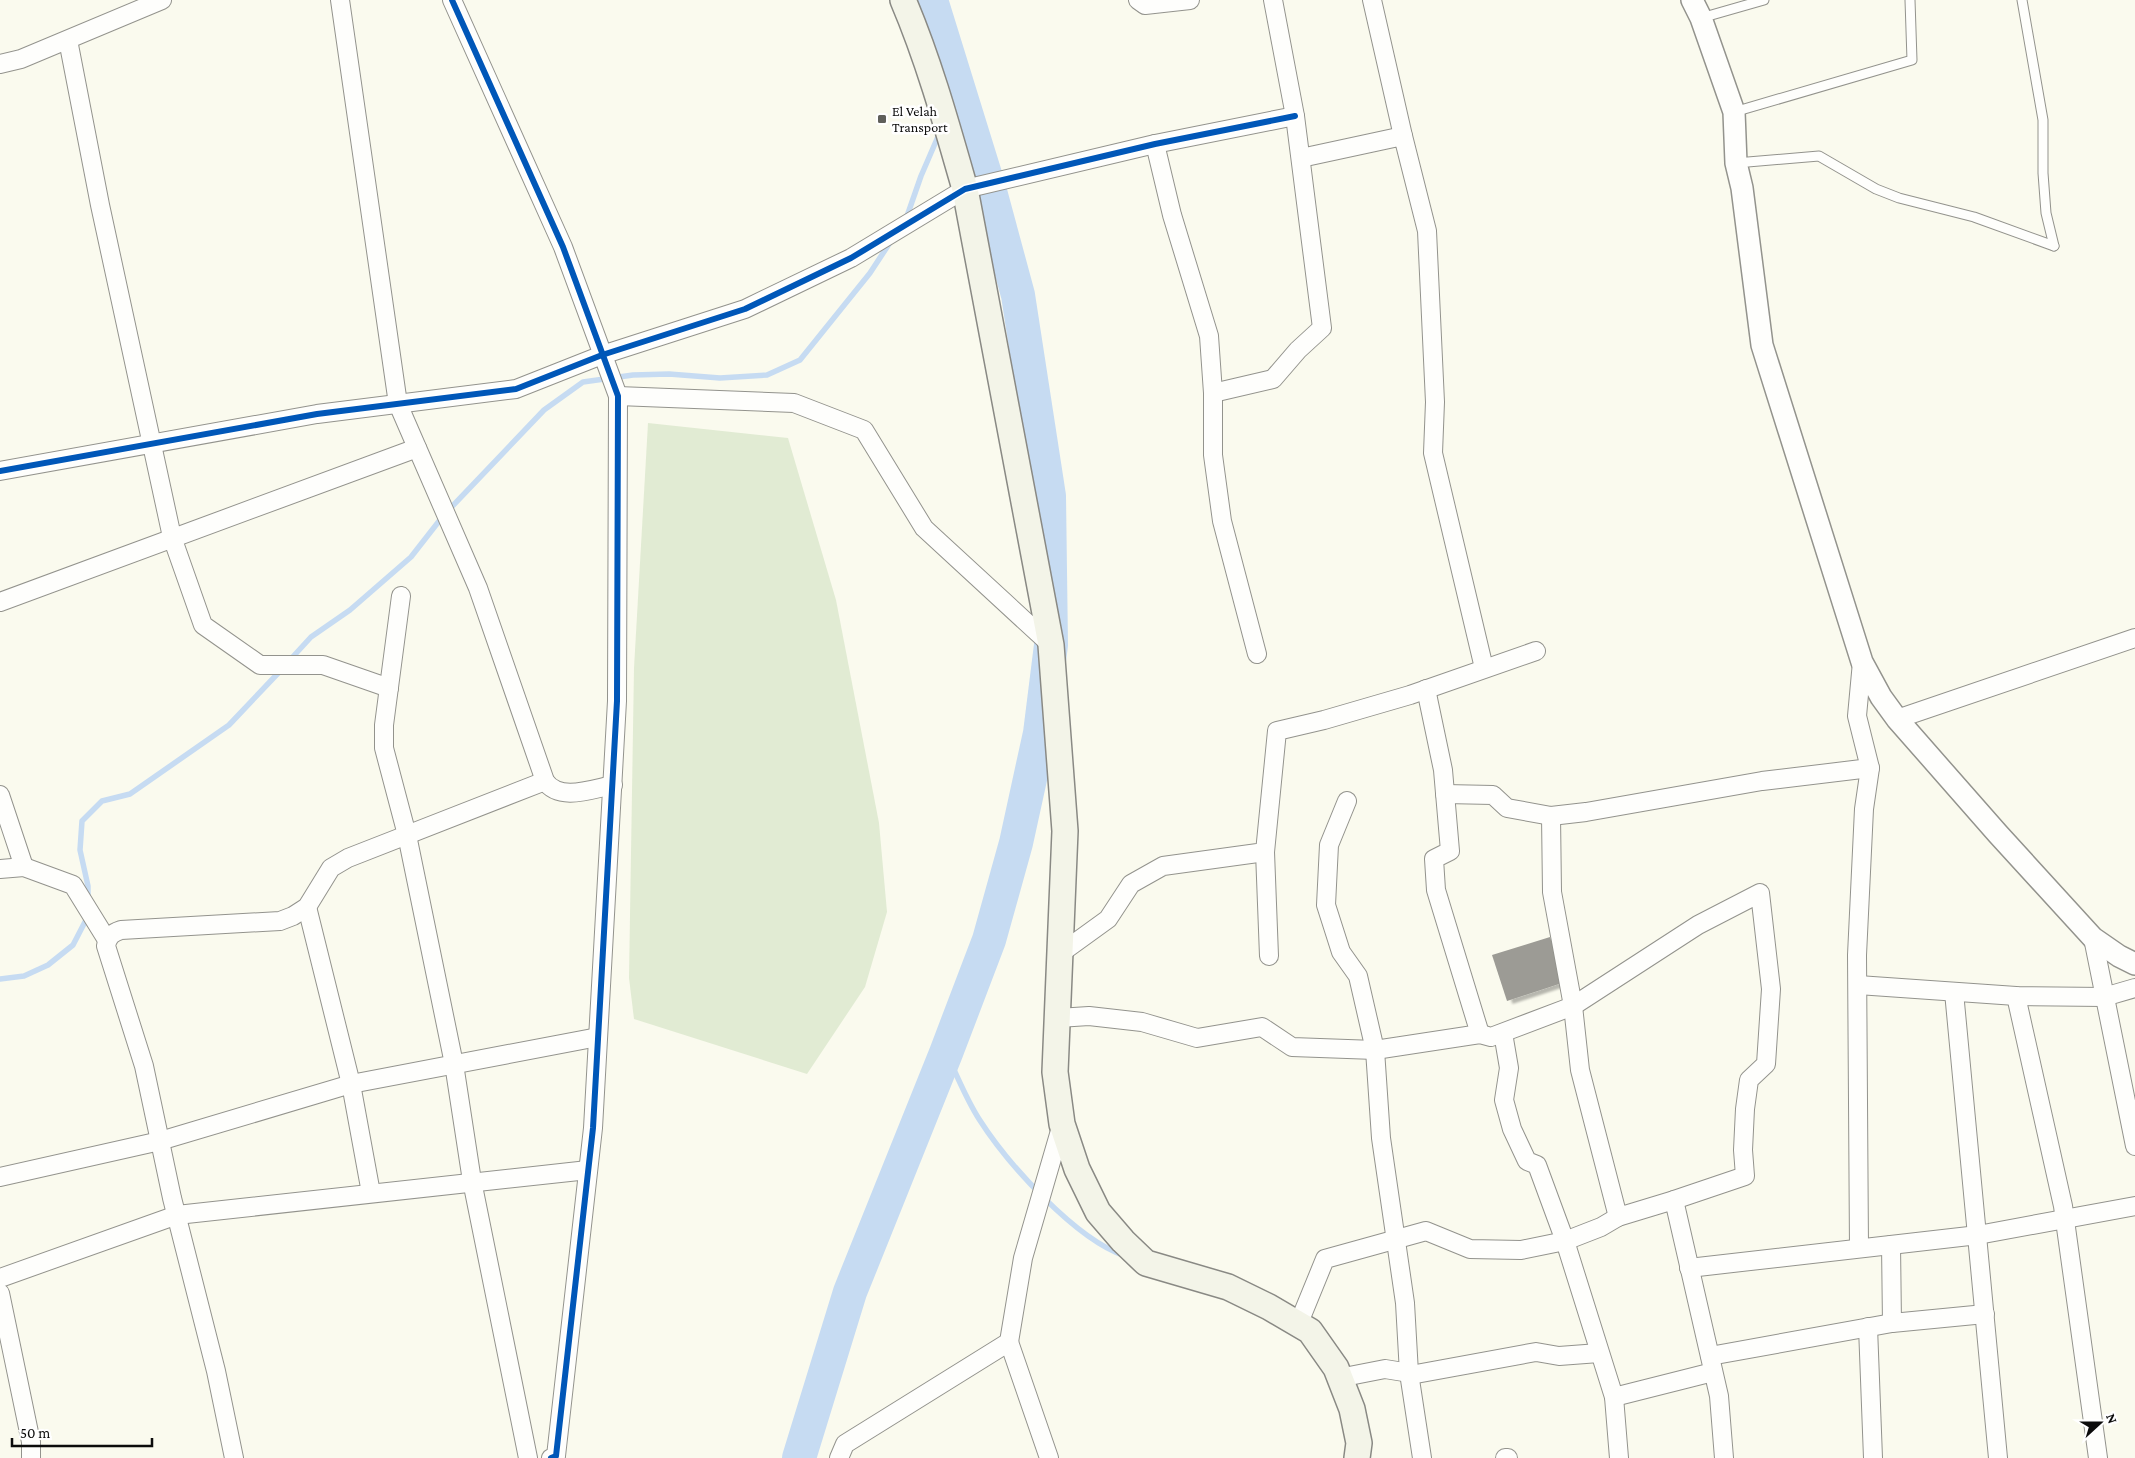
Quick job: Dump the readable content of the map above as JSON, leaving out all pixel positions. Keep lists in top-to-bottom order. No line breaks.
{"places":{"transit":["El Velah Transport"]},"scale_bar":"50 m","north":"right"}
